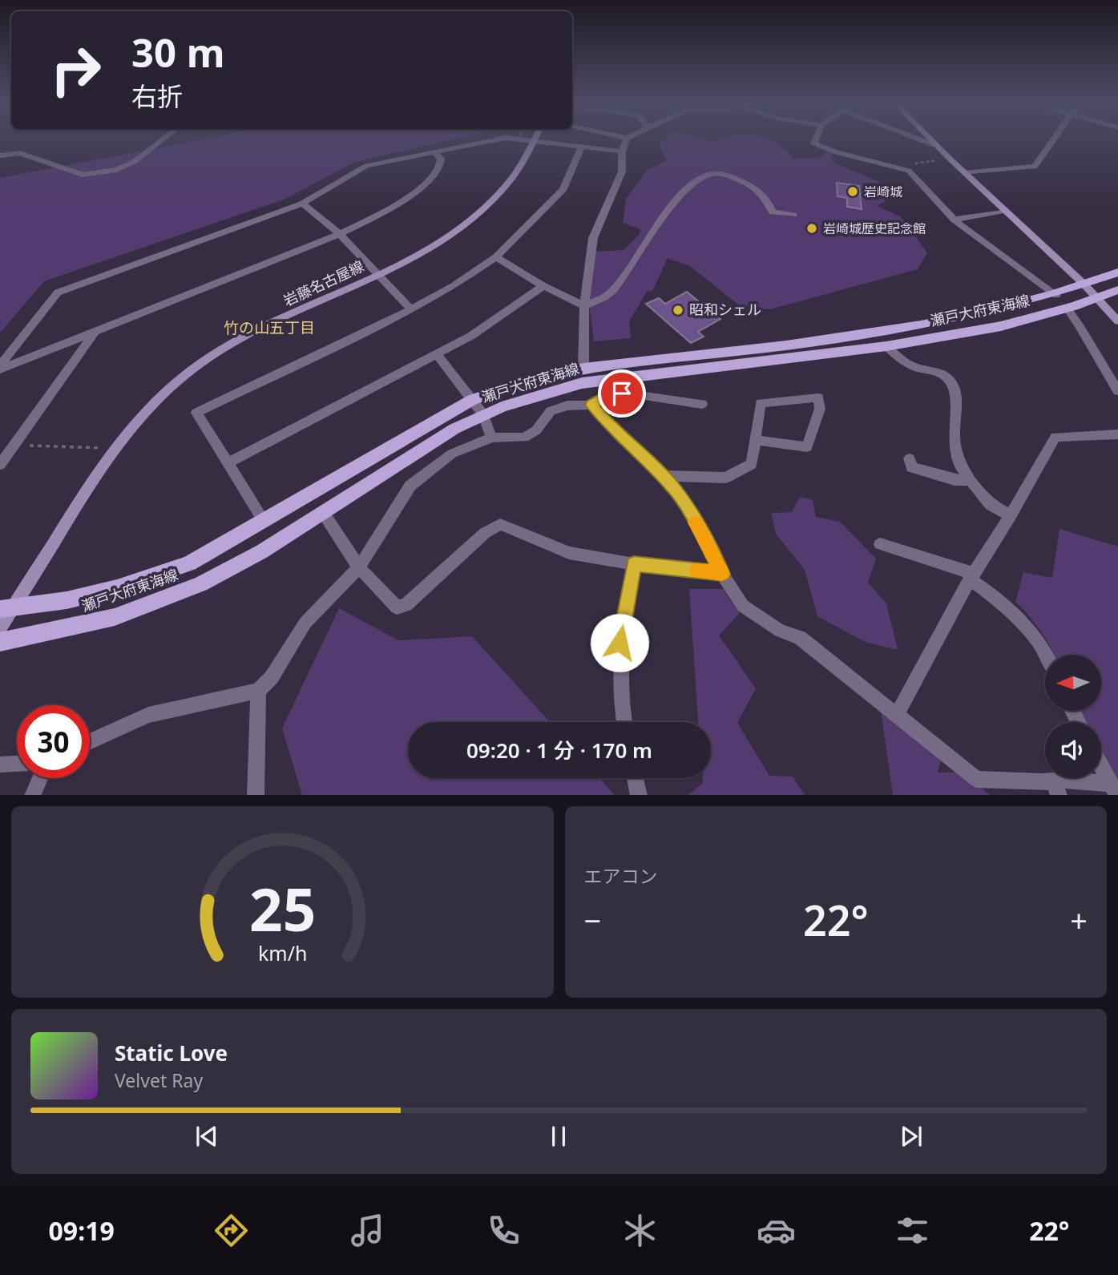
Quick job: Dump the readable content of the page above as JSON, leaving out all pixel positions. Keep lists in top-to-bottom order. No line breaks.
{"streets":{"main road":["岩藤名古屋線","瀬戸大府東海線"]},"crossings":[["岩藤名古屋線","瀬戸大府東海線"]],"districts":["竹の山五丁目"],"places":["岩崎城","岩崎城歴史記念館","昭和シェル"],"north":"left","page":{"turn":["30 m","右折"],"limit":"30","trip":"09:20 · 1 分 · 170 m","tile":"エアコン","heat":["−","22°","+"],"song":["Static Love","Velvet Ray"],"tabs":["09:19","22°"],"gauge":["25","km/h"]}}
